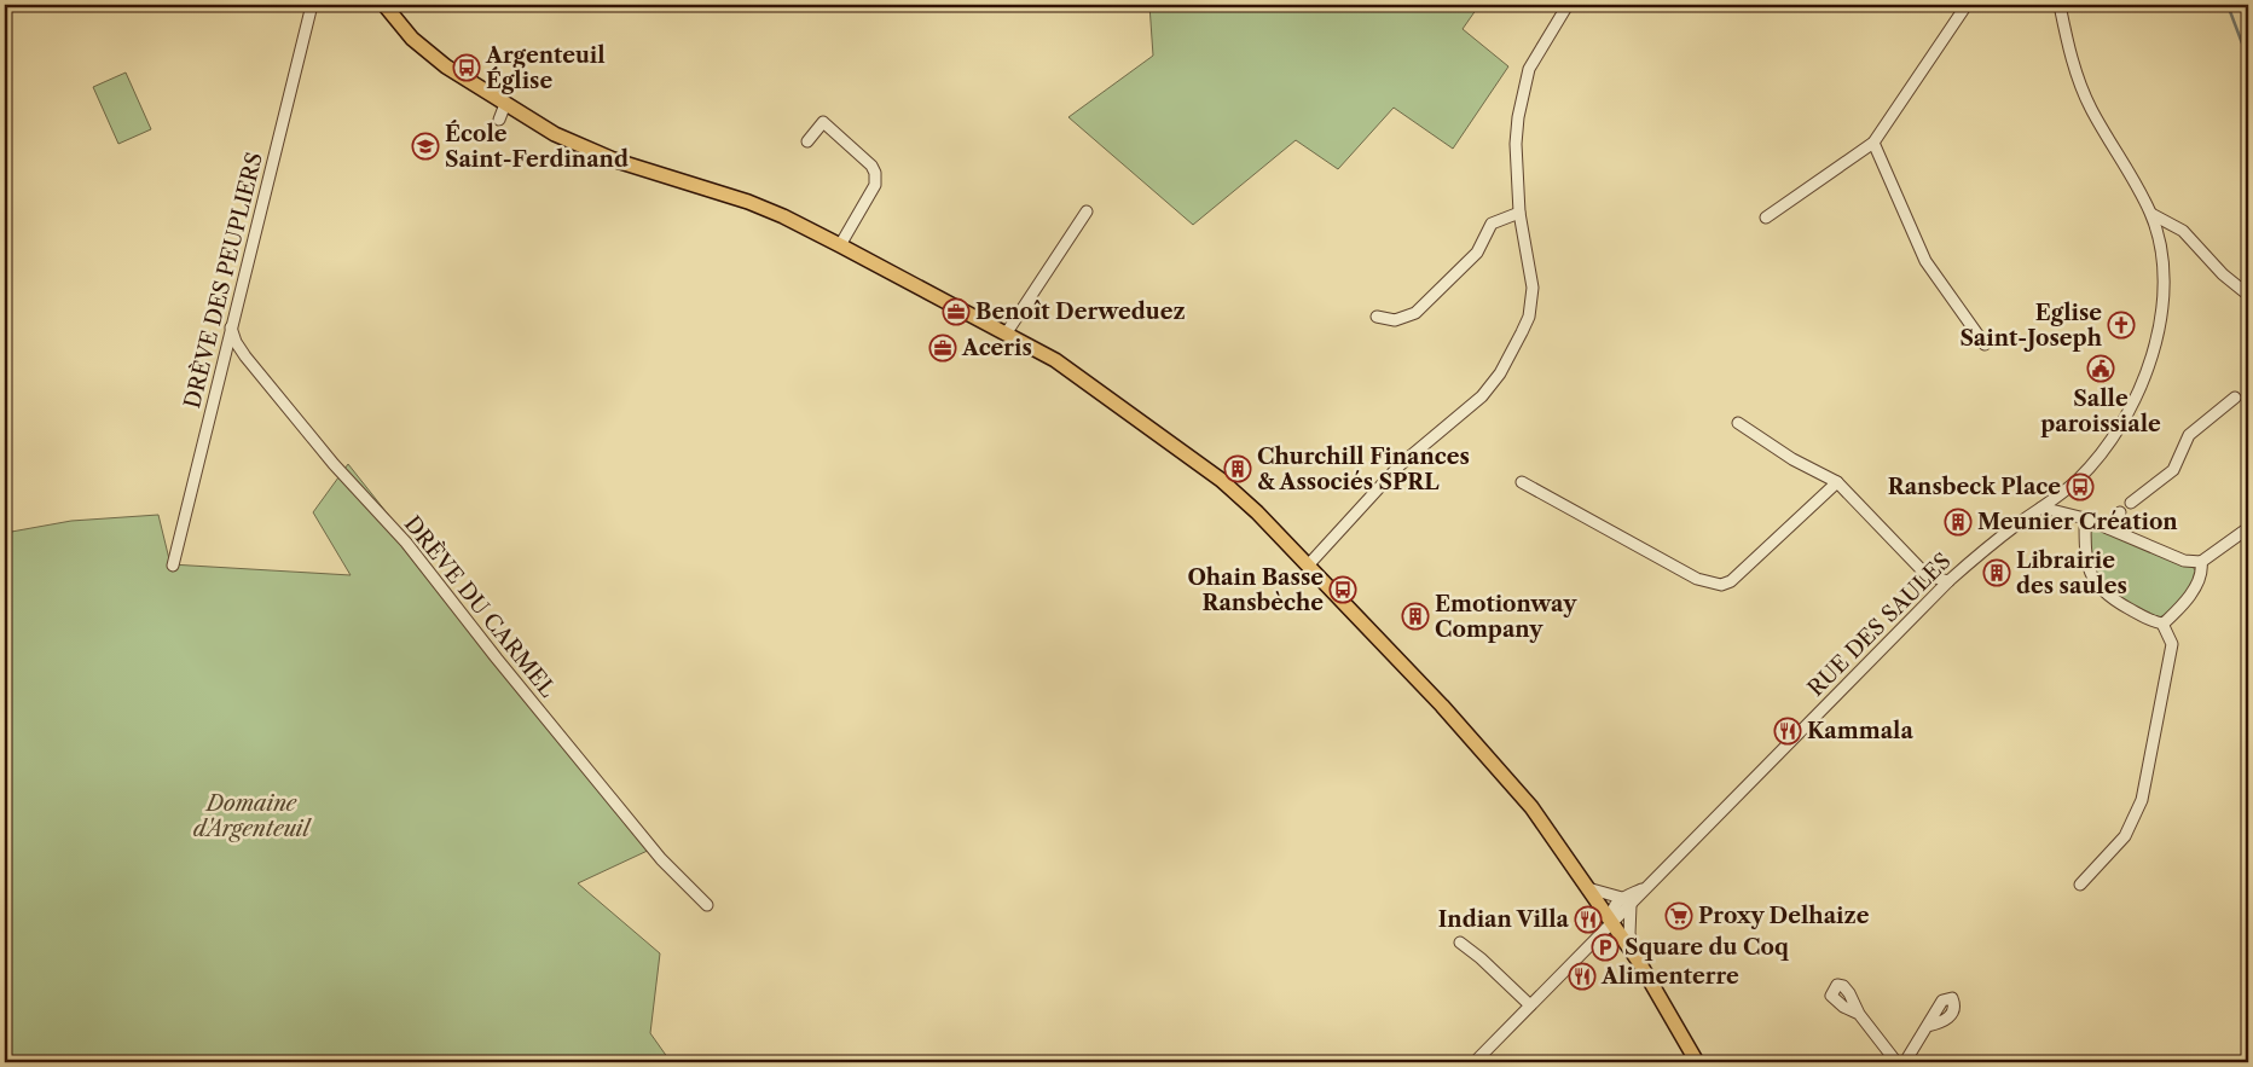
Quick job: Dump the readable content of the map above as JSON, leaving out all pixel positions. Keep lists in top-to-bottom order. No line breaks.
{"streets":{"street":["DRÈVE DES PEUPLIERS","DRÈVE DU CARMEL","RUE DES SAULES"]},"crossings":[["DRÈVE DES PEUPLIERS","DRÈVE DU CARMEL"]],"parks":["Domaine d'Argenteuil"],"places":{"bus stop":["Argenteuil Église","Ransbeck Place","Ohain Basse Ransbèche"],"school or university":["École Saint-Ferdinand"],"office":["Benoît Derweduez","Aceris"],"church":["Eglise Saint-Joseph"],"public building":["Salle paroissiale"],"building":["Churchill Finances & Associés SPRL","Meunier Création","Librairie des saules","Emotionway Company"],"restaurant":["Kammala","Indian Villa","Alimenterre"],"supermarket":["Proxy Delhaize"],"parking":["Square du Coq"]}}
